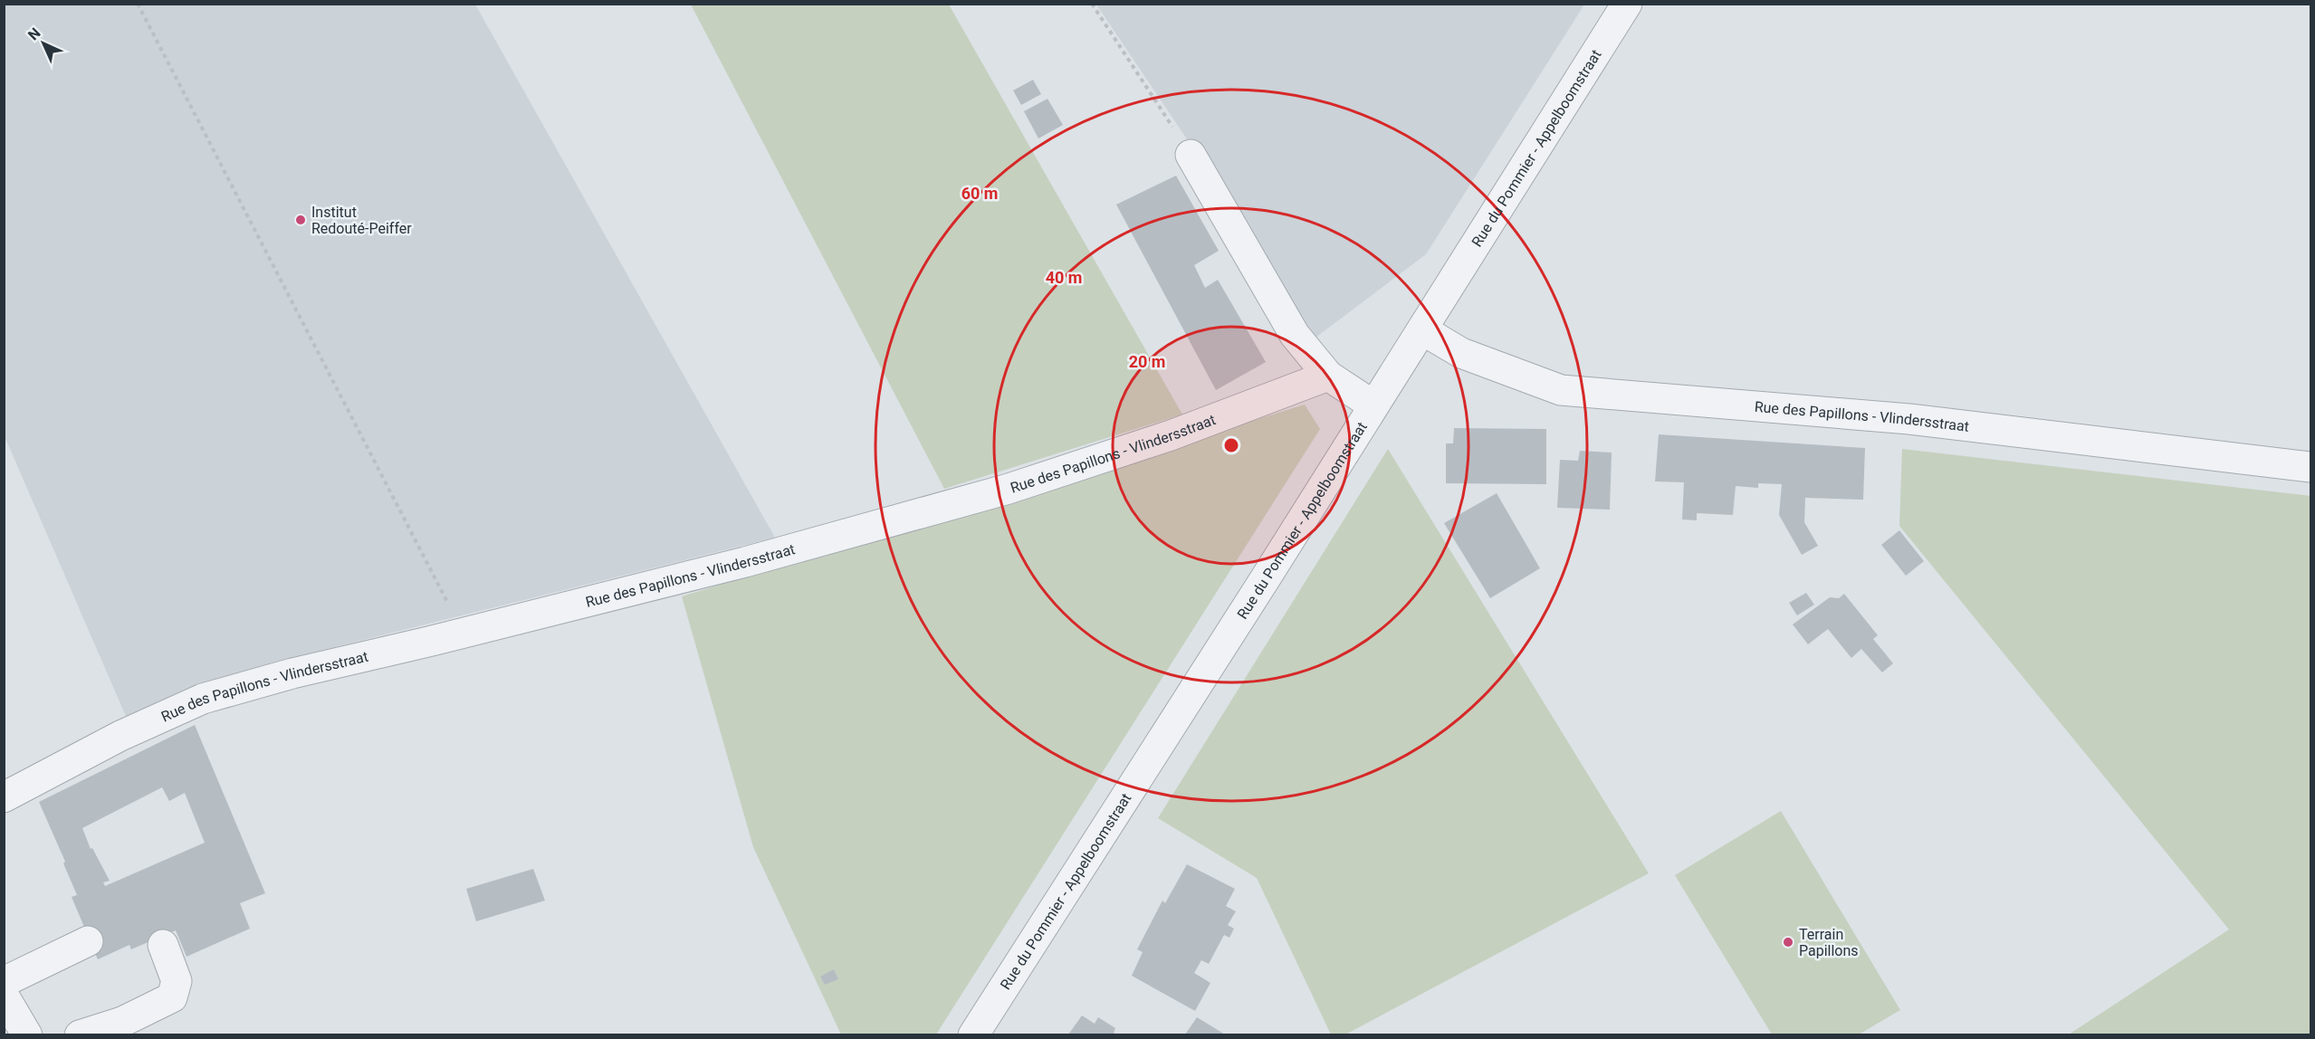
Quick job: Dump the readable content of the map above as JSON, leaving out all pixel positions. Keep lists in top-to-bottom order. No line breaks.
{"streets":{"street":["Rue du Pommier - Appelboomstraat","Rue des Papillons - Vlindersstraat"]},"crossings":[["Rue du Pommier - Appelboomstraat","Rue des Papillons - Vlindersstraat"]],"places":["Institut Redouté-Peiffer","Terrain Papillons"],"north":"top left","rings":["60 m","40 m","20 m"]}
